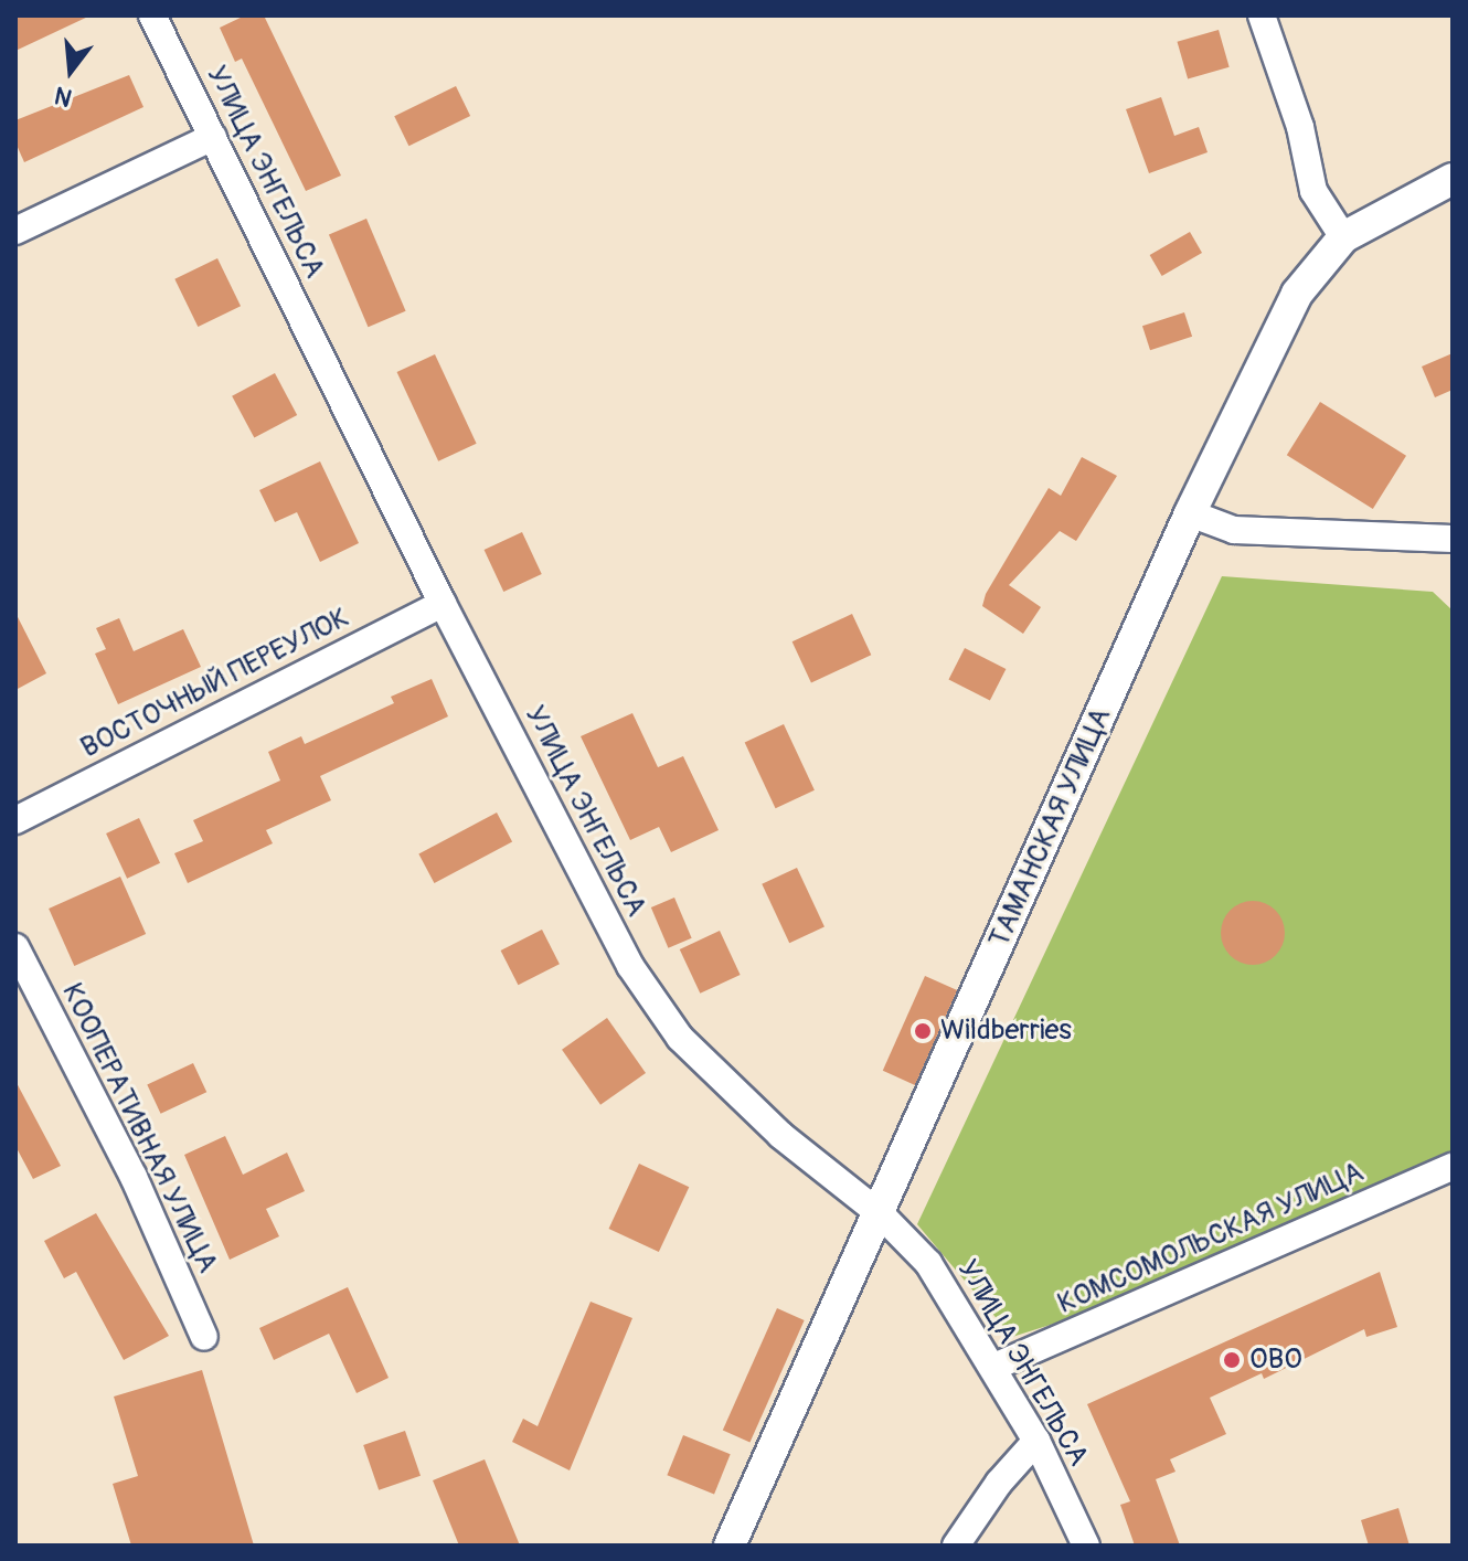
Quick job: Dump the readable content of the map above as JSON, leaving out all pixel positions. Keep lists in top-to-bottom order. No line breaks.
{"streets":{"street":["УЛИЦА ЭНГЕЛЬСА","ВОСТОЧНЫЙ ПЕРЕУЛОК","ТАМАНСКАЯ УЛИЦА","КООПЕРАТИВНАЯ УЛИЦА","КОМСОМОЛЬСКАЯ УЛИЦА"]},"crossings":[["УЛИЦА ЭНГЕЛЬСА","ВОСТОЧНЫЙ ПЕРЕУЛОК"],["УЛИЦА ЭНГЕЛЬСА","ТАМАНСКАЯ УЛИЦА"],["УЛИЦА ЭНГЕЛЬСА","КОМСОМОЛЬСКАЯ УЛИЦА"]],"places":["Wildberries","ОВО"],"north":"bottom"}
